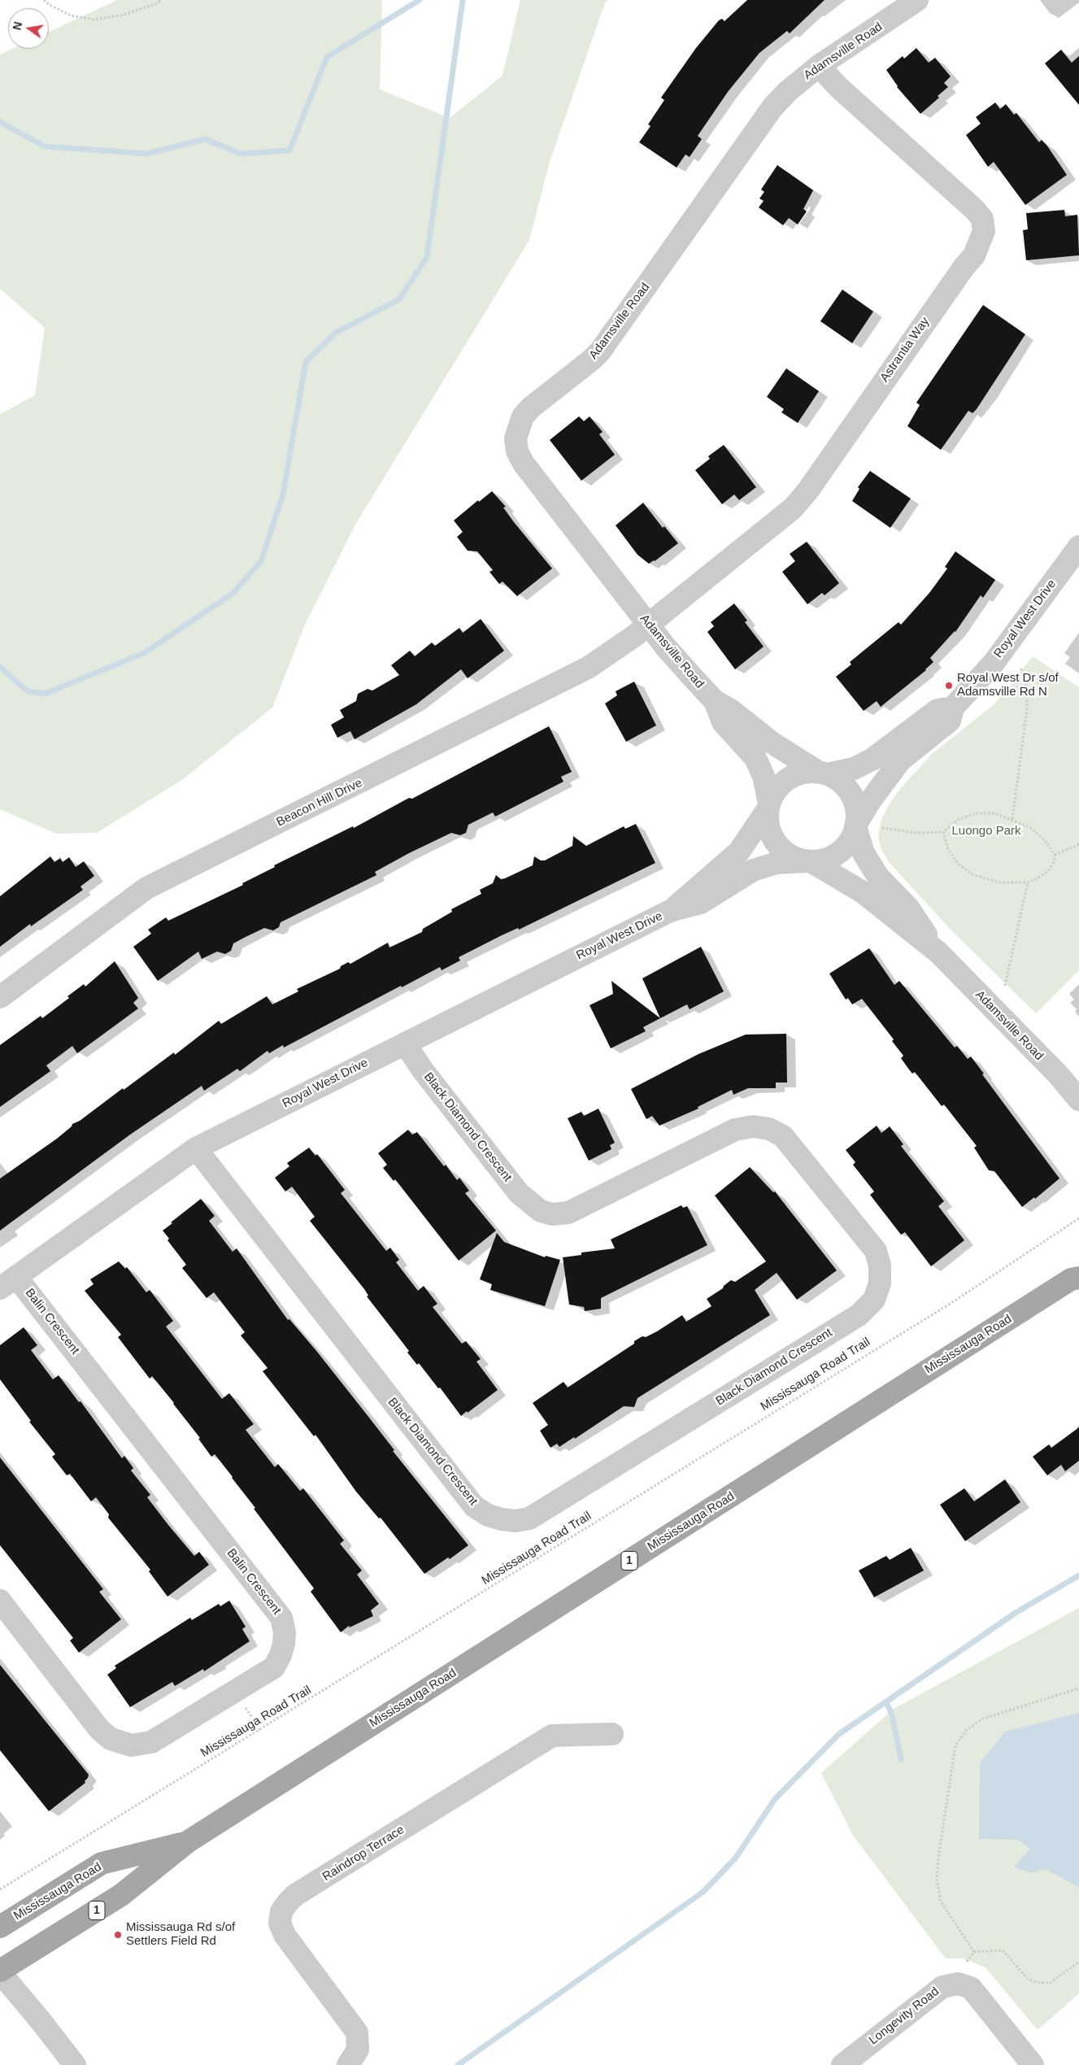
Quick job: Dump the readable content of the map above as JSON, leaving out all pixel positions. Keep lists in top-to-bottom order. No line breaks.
{"streets":{"main road":["Mississauga Road","1"],"street":["Adamsville Road","Astrantia Way","Royal West Drive","Beacon Hill Drive","Black Diamond Crescent","Balin Crescent","Raindrop Terrace","Longevity Road"],"path":["Mississauga Road Trail"]},"crossings":[["Adamsville Road","Astrantia Way"],["Adamsville Road","Royal West Drive"],["Adamsville Road","Beacon Hill Drive"],["Astrantia Way","Beacon Hill Drive"],["Royal West Drive","Black Diamond Crescent"],["Royal West Drive","Balin Crescent"]],"parks":["Luongo Park"],"places":["Royal West Dr s/of Adamsville Rd N","Mississauga Rd s/of Settlers Field Rd"],"north":"left"}
